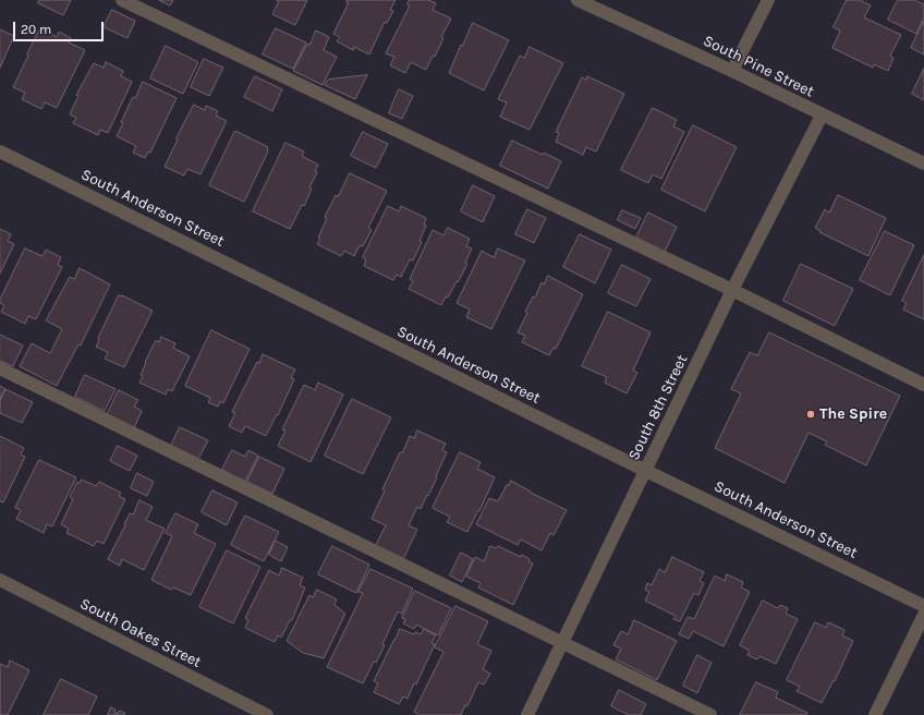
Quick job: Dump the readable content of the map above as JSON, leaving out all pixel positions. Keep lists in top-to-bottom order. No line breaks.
{"streets":{"street":["South Pine Street","South Anderson Street","South 8th Street","South Oakes Street"]},"crossings":[["South Pine Street","South 8th Street"],["South Anderson Street","South 8th Street"]],"places":["The Spire"],"scale_bar":"20 m"}
